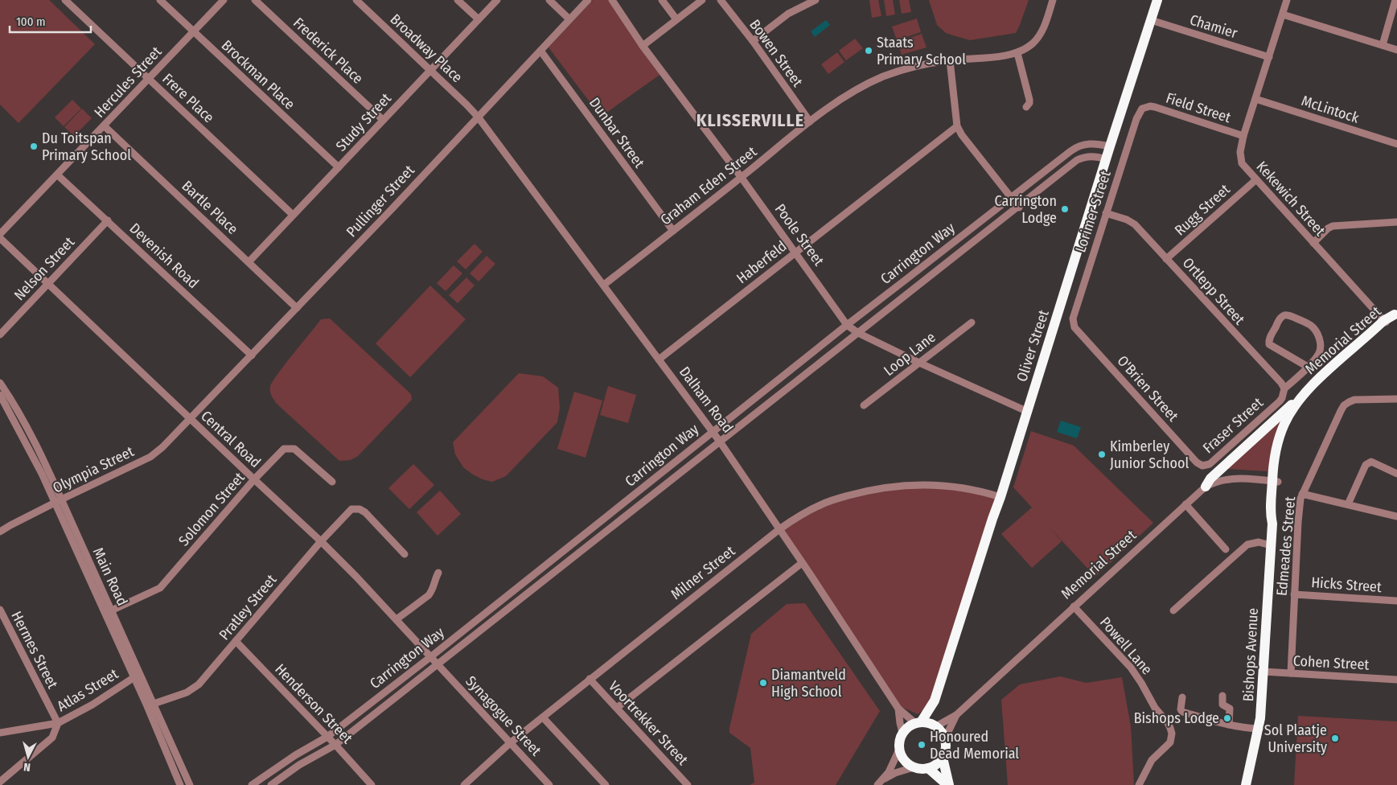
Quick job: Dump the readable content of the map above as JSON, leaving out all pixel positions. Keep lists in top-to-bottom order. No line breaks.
{"streets":{"highway":["Memorial Street","Oliver Street","Bishops Avenue"],"street":["Chamier","Broadway Place","Frederick Place","Bowen Street","Brockman Place","Hercules Street","Frere Place","Field Street","McLintock","Study Street","Dunbar Street","Graham Eden Street","Kekewich Street","Pullinger Street","Bartle Place","Rugg Street","Lorimer Street","Poole Street","Carrington Way","Devenish Road","Haberfeld","Nelson Street","Ortlepp Street","Loop Lane","O'Brien Street","Dalham Road","Fraser Street","Central Road","Olympia Street","Solomon Street","Edmeades Street","Milner Street","Main Road","Hicks Street","Pratley Street","Powell Lane","Hermes Street","Cohen Street","Atlas Street","Henderson Street","Synagogue Street","Voortrekker Street"]},"crossings":[["Chamier","Kekewich Street"],["Chamier","Oliver Street"],["Broadway Place","Study Street"],["Broadway Place","Pullinger Street"],["Broadway Place","Dalham Road"],["Frederick Place","Study Street"],["Bowen Street","Graham Eden Street"],["Brockman Place","Hercules Street"],["Brockman Place","Study Street"],["Hercules Street","Frere Place"],["Hercules Street","Bartle Place"],["Hercules Street","Devenish Road"],["Frere Place","Study Street"],["Field Street","Kekewich Street"],["Field Street","Lorimer Street"],["McLintock","Kekewich Street"],["Study Street","Bartle Place"],["Dunbar Street","Graham Eden Street"],["Dunbar Street","Pullinger Street"],["Graham Eden Street","Poole Street"],["Graham Eden Street","Dalham Road"],["Kekewich Street","Rugg Street"],["Kekewich Street","Memorial Street"],["Pullinger Street","Bartle Place"],["Pullinger Street","Devenish Road"],["Pullinger Street","Dalham Road"],["Pullinger Street","Central Road"],["Pullinger Street","Olympia Street"],["Rugg Street","Ortlepp Street"],["Lorimer Street","Ortlepp Street"],["Lorimer Street","O'Brien Street"],["Poole Street","Carrington Way"],["Poole Street","Haberfeld"],["Poole Street","Oliver Street"],["Poole Street","Loop Lane"],["Carrington Way","Oliver Street"],["Carrington Way","Dalham Road"],["Carrington Way","Central Road"],["Carrington Way","Henderson Street"],["Carrington Way","Synagogue Street"],["Devenish Road","Nelson Street"],["Haberfeld","Dalham Road"],["Nelson Street","Central Road"],["Ortlepp Street","Fraser Street"],["Memorial Street","Oliver Street"],["Memorial Street","Dalham Road"],["Memorial Street","Powell Lane"],["Memorial Street","Bishops Avenue"],["Oliver Street","Dalham Road"],["Oliver Street","Milner Street"],["O'Brien Street","Fraser Street"],["Dalham Road","Milner Street"],["Central Road","Olympia Street"],["Central Road","Solomon Street"],["Central Road","Pratley Street"],["Central Road","Synagogue Street"],["Olympia Street","Main Road"],["Solomon Street","Main Road"],["Edmeades Street","Hicks Street"],["Edmeades Street","Cohen Street"],["Milner Street","Synagogue Street"],["Milner Street","Voortrekker Street"],["Main Road","Pratley Street"],["Main Road","Atlas Street"],["Pratley Street","Henderson Street"],["Hermes Street","Atlas Street"],["Bishops Avenue","Cohen Street"]],"districts":["KLISSERVILLE"],"places":["Staats Primary School","Du Toitspan Primary School","Carrington Lodge","Kimberley Junior School","Diamantveld High School","Bishops Lodge","Sol Plaatje University","Honoured Dead Memorial"],"scale_bar":"100 m","north":"bottom"}
